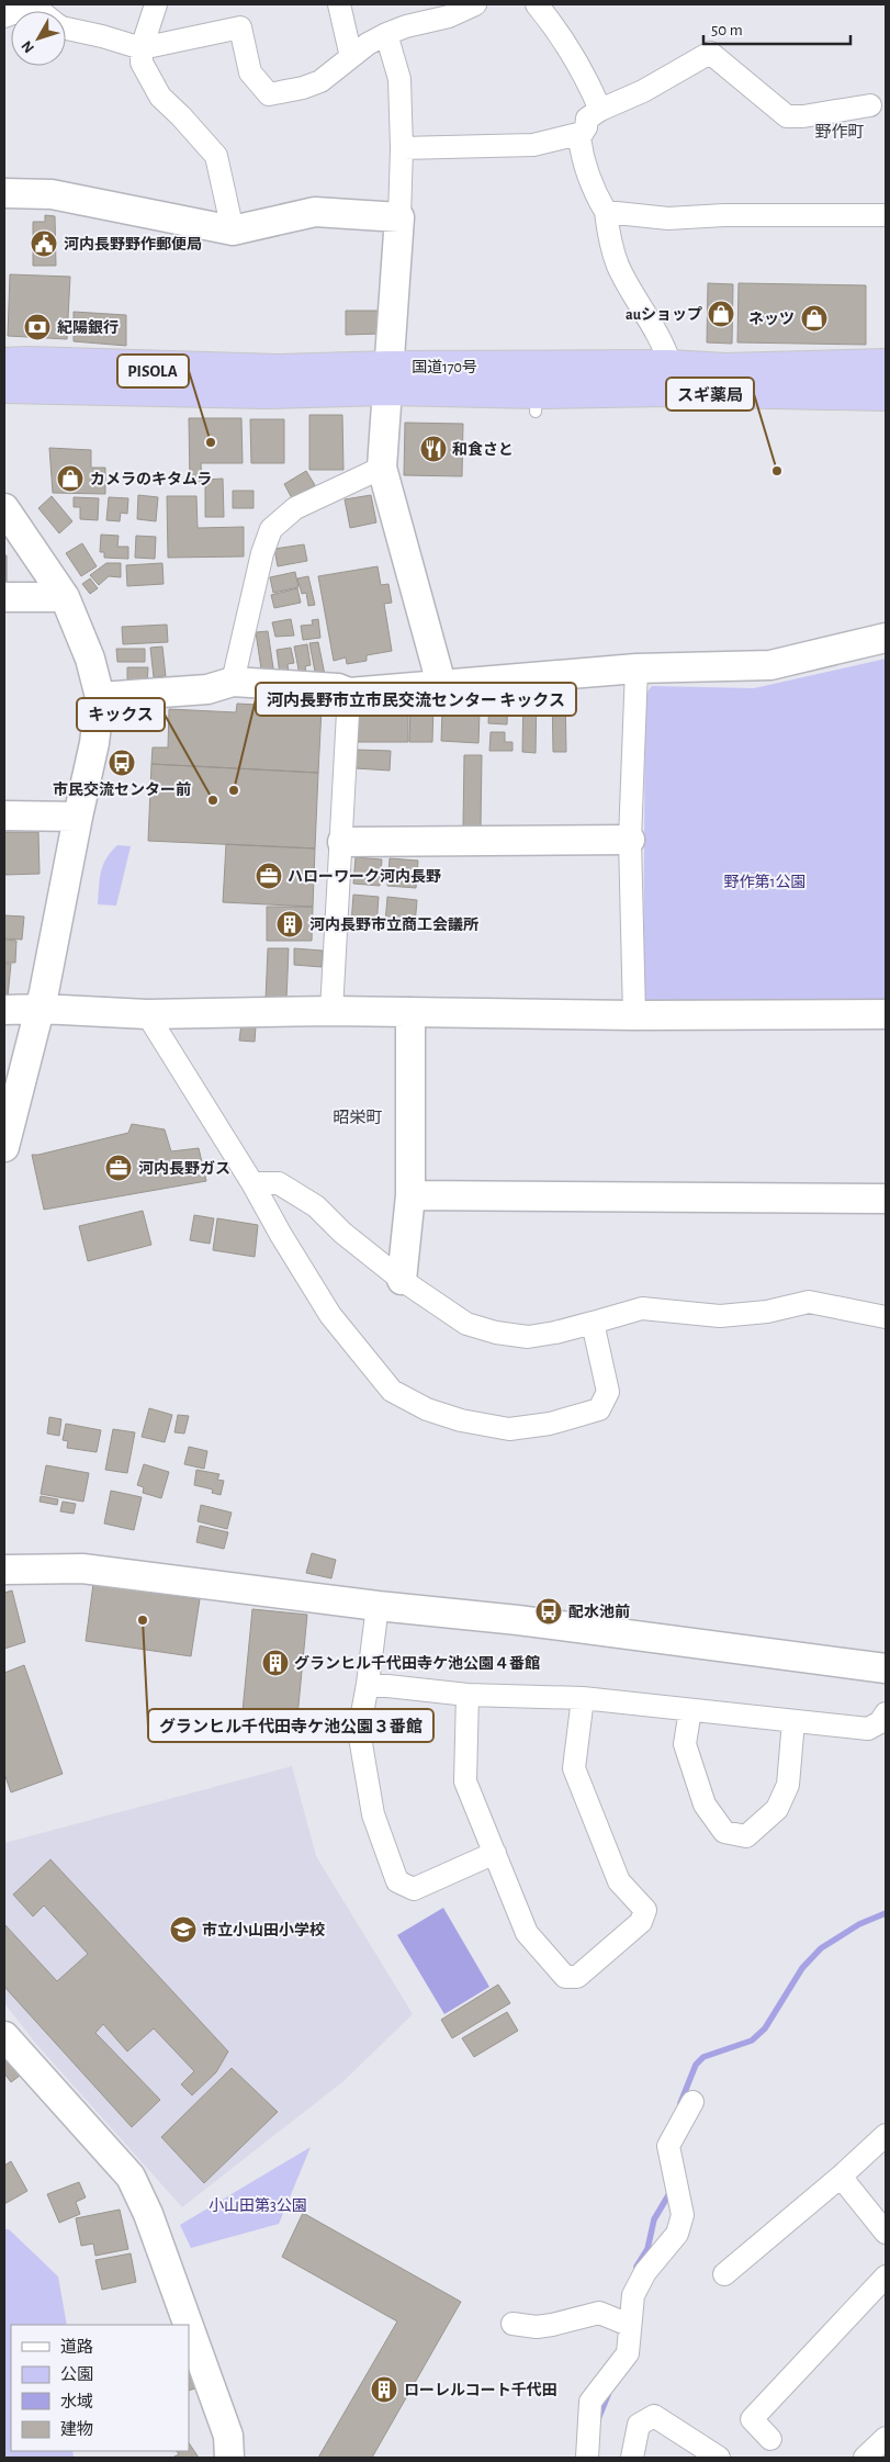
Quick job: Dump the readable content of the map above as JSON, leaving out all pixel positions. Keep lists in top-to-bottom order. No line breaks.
{"streets":{"highway":["国道170号"]},"districts":["野作町","昭栄町"],"parks":["野作第1公園","小山田第3公園"],"places":{"public building":["河内長野野作郵便局"],"shop":["auショップ","ネッツ","カメラのキタムラ"],"bank":["紀陽銀行"],"other":["PISOLA","スギ薬局","河内長野市立市民交流センター キックス","キックス","グランヒル千代田寺ケ池公園３番館"],"restaurant":["和食さと"],"bus stop":["市民交流センター前","配水池前"],"office":["ハローワーク河内長野","河内長野ガス"],"building":["河内長野市立商工会議所","グランヒル千代田寺ケ池公園４番館","ローレルコート千代田"],"school or university":["市立小山田小学校"]},"legend":["道路","公園","水域","建物"],"scale_bar":"50 m","north":"bottom left"}
